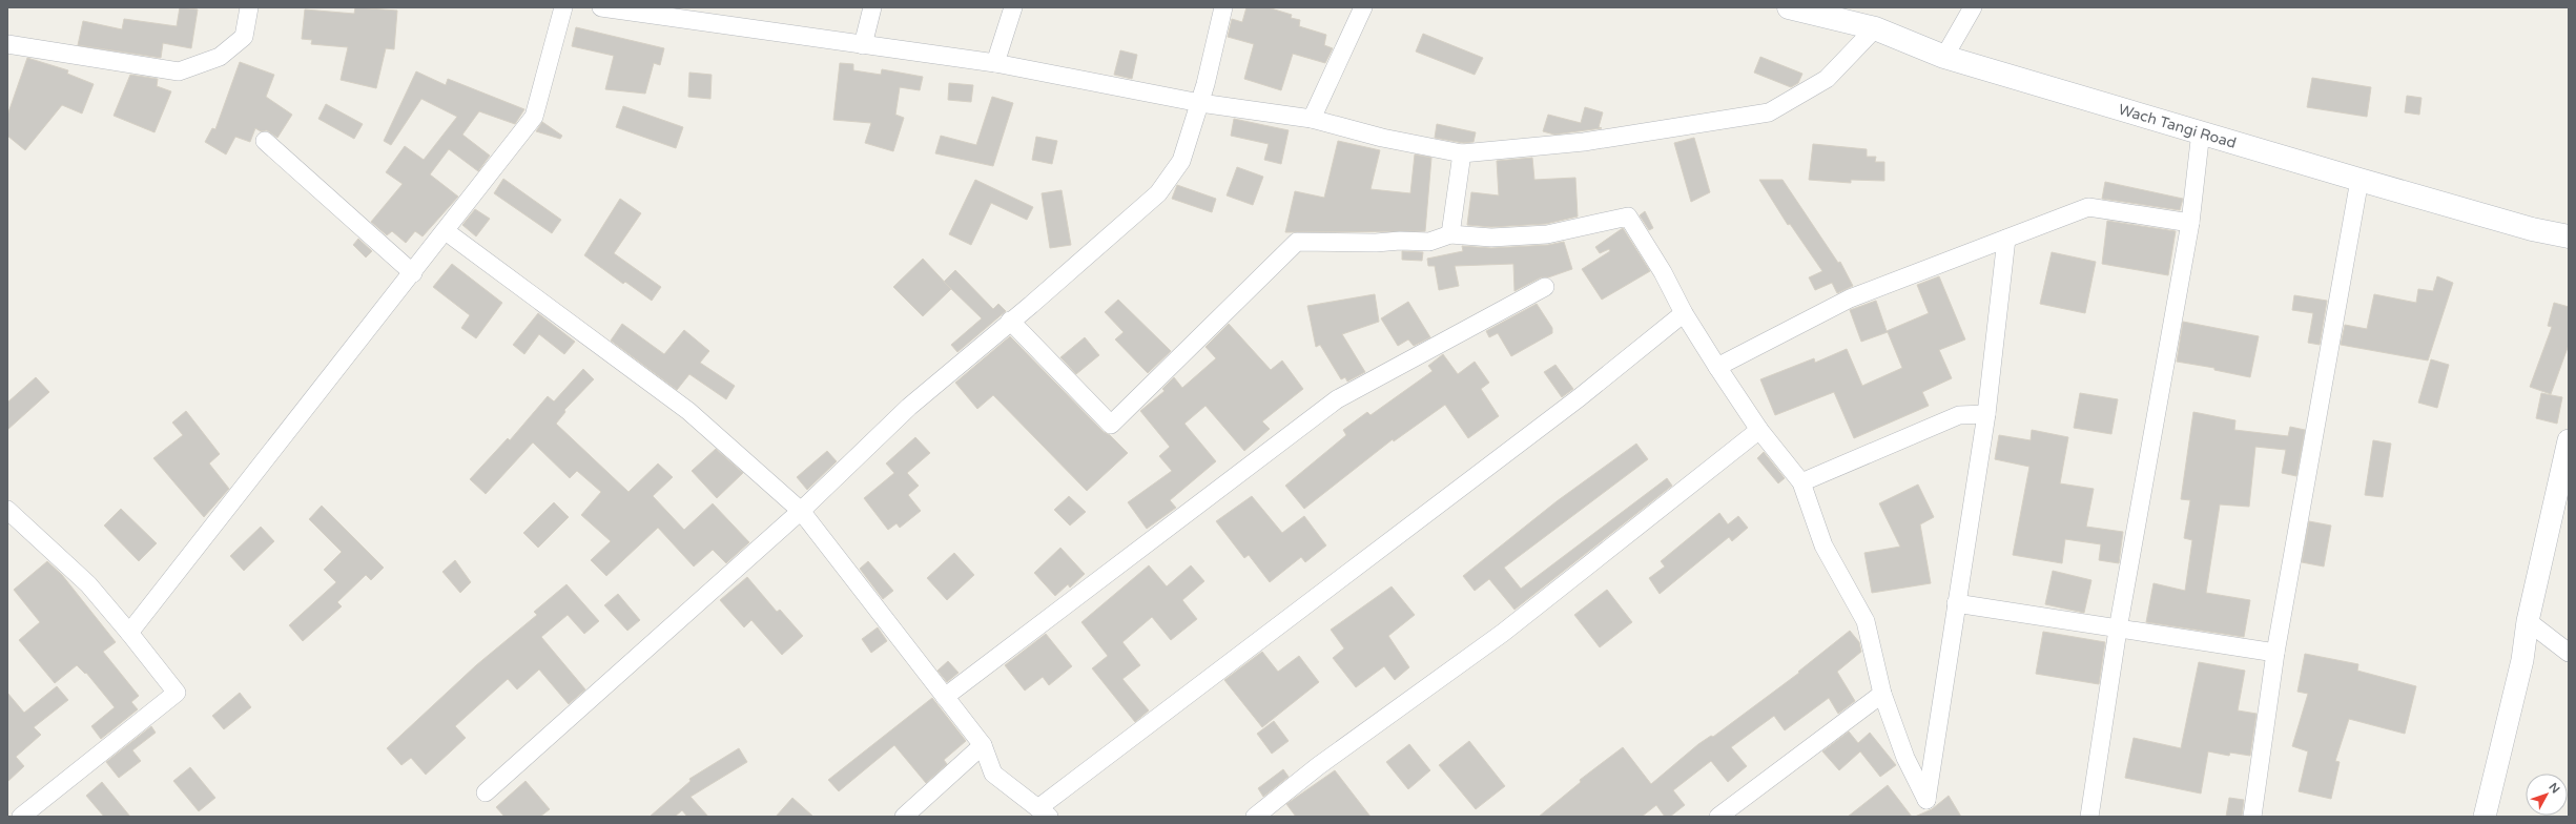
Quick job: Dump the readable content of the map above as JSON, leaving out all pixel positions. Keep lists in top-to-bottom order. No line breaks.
{"streets":{"main road":["Wach Tangi Road"]},"north":"top right"}
